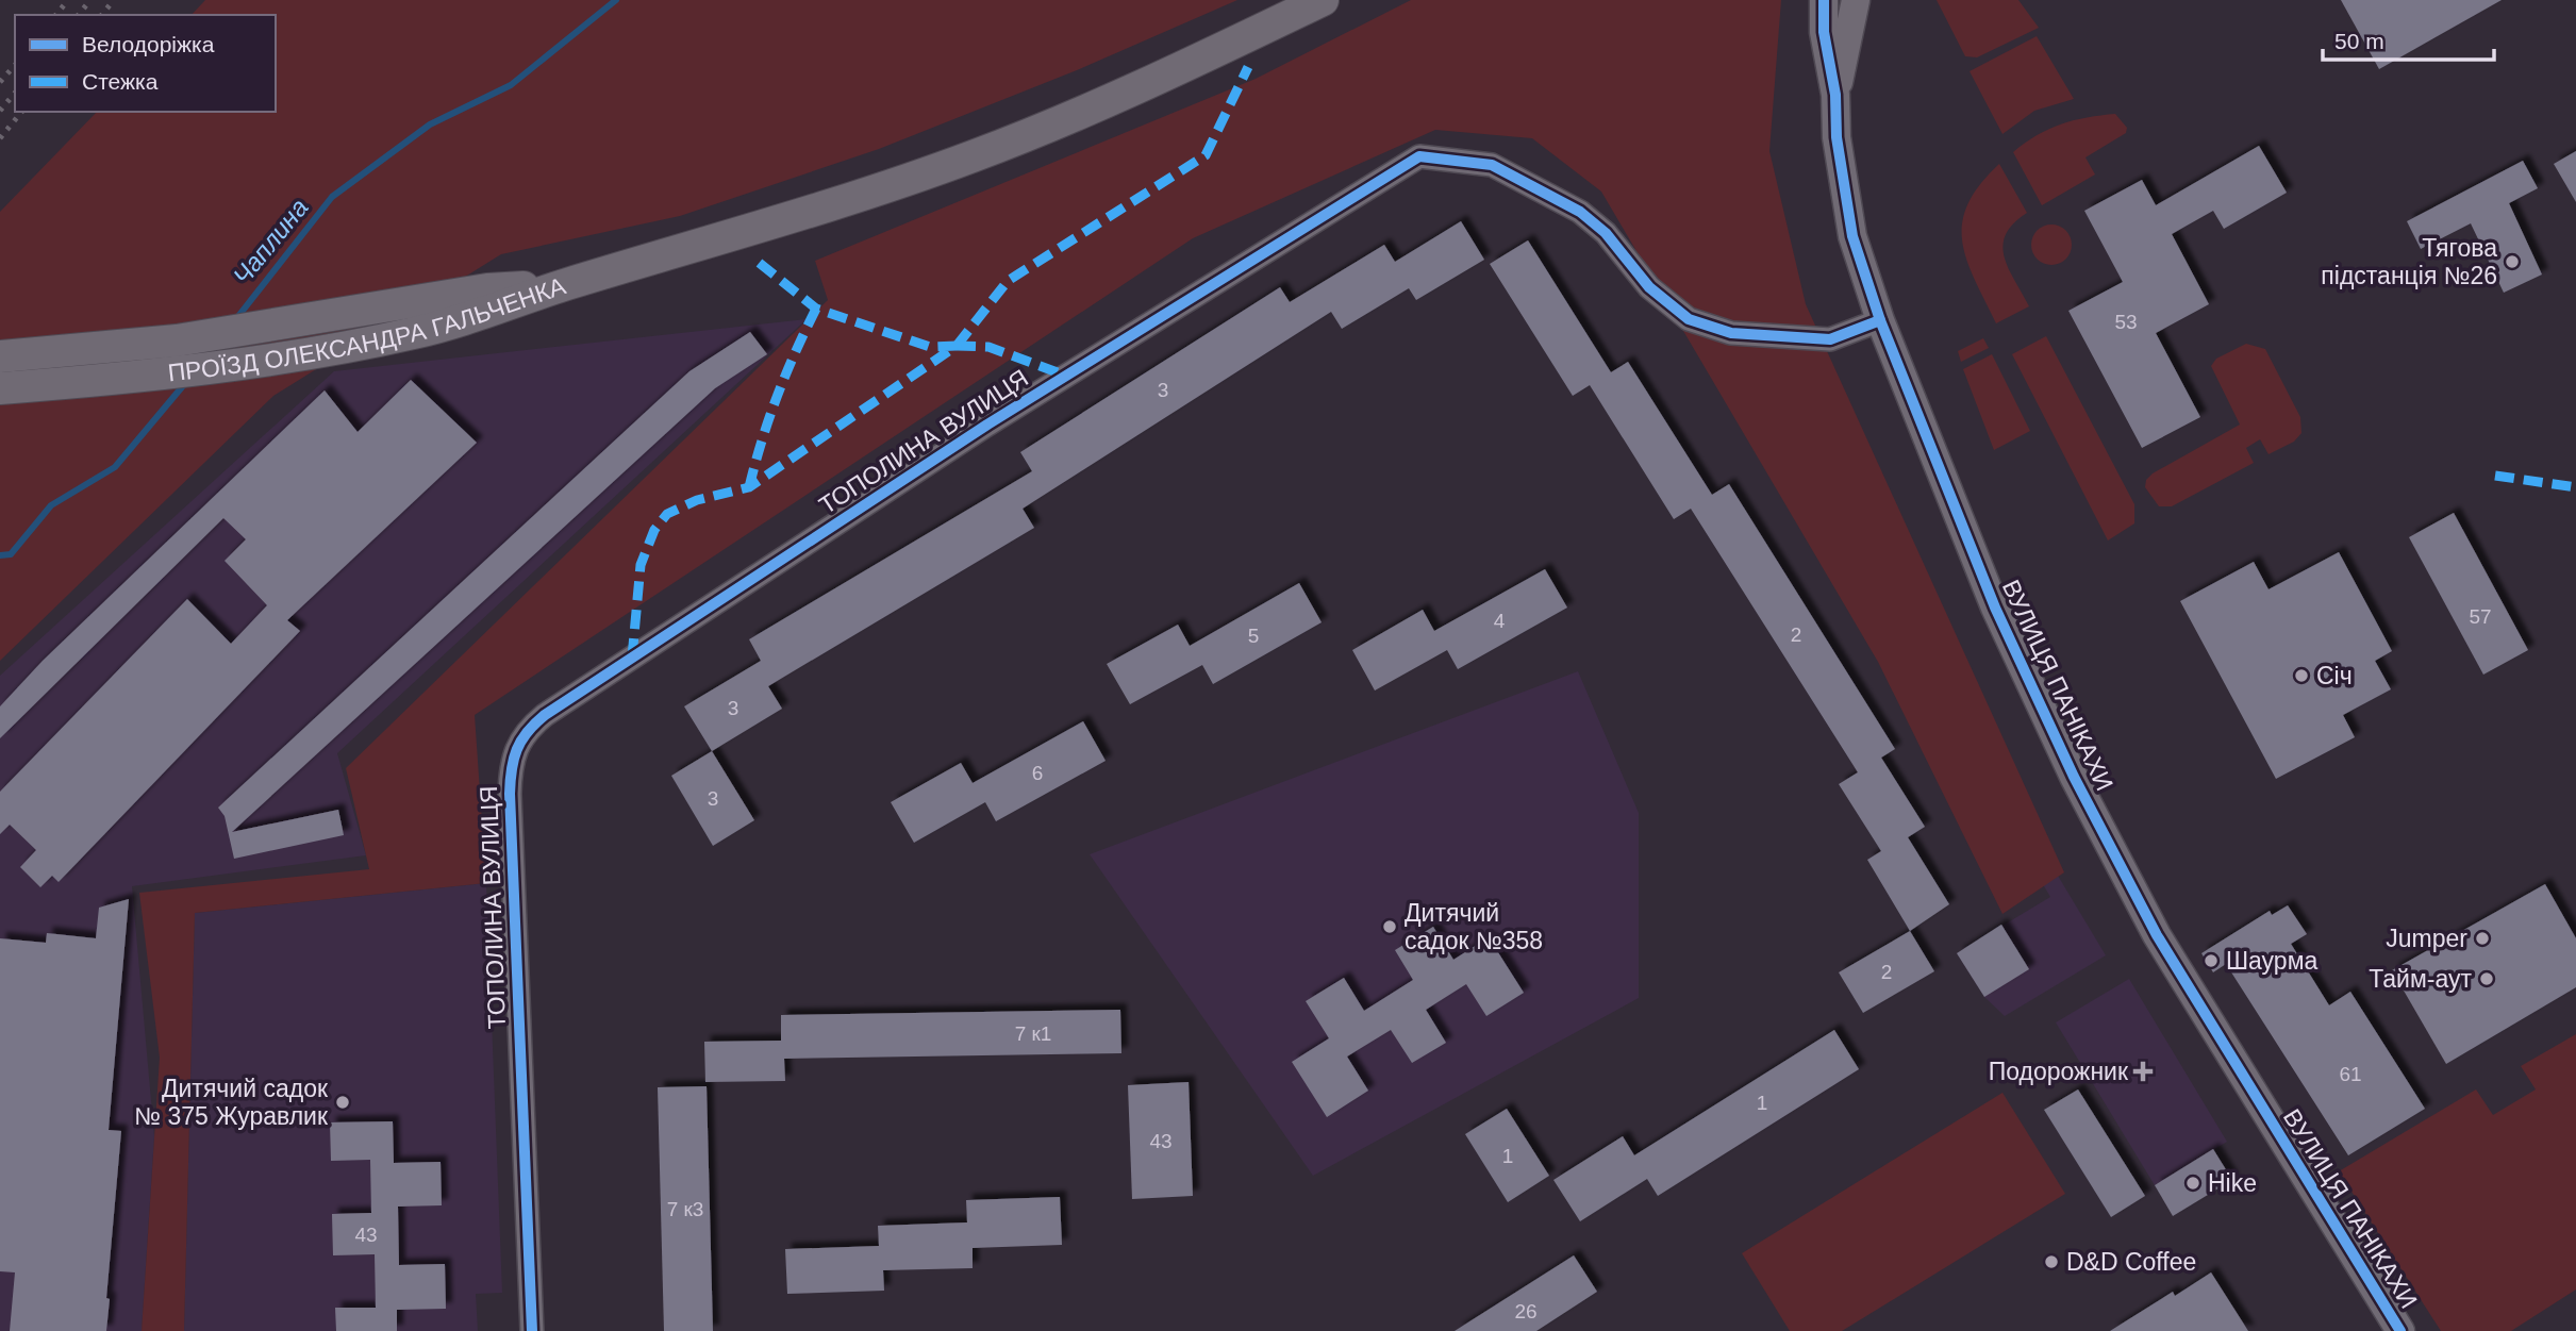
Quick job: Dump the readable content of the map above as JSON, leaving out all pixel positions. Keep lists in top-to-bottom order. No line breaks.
{"streets":{"main road":["ПРОЇЗД ОЛЕКСАНДРА ГАЛЬЧЕНКА"],"street":["ТОПОЛИНА ВУЛИЦЯ","ВУЛИЦЯ ПАНІКАХИ"]},"crossings":[["ТОПОЛИНА ВУЛИЦЯ","ВУЛИЦЯ ПАНІКАХИ"]],"water":["Чаплина"],"places":{"other":["Тягова пiдстанцiя №26","Січ","Дитячий садок №358","Jumper","Шаурма","Тайм-аут","Дитячий садок № 375 Журавлик","Hike","D&D Coffee"],"health":["Подорожник"]},"house_numbers":["53","3","57","4","2","5","3","6","3","2","7 к1","61","1","43","1","7 к3","43","26"],"legend":["Велодоріжка","Стежка"],"scale_bar":"50 m"}
